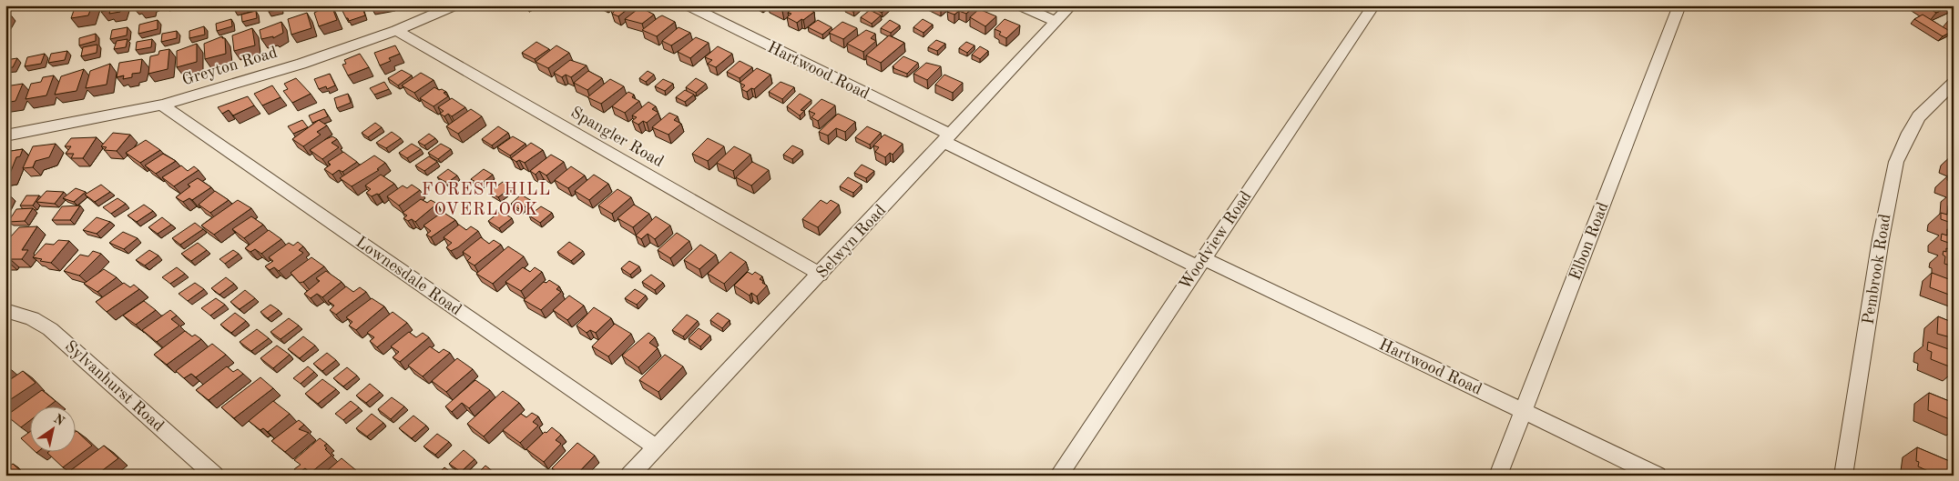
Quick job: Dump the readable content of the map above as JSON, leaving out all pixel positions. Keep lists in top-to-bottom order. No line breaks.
{"streets":{"street":["Greyton Road","Hartwood Road","Spangler Road","Woodview Road","Selwyn Road","Elbon Road","Pembrook Road","Lownesdale Road","Sylvanhurst Road"]},"crossings":[["Greyton Road","Spangler Road"],["Greyton Road","Lownesdale Road"],["Hartwood Road","Woodview Road"],["Hartwood Road","Selwyn Road"],["Hartwood Road","Elbon Road"],["Spangler Road","Selwyn Road"],["Selwyn Road","Lownesdale Road"]],"districts":["FOREST HILL OVERLOOK"],"north":"top right"}
